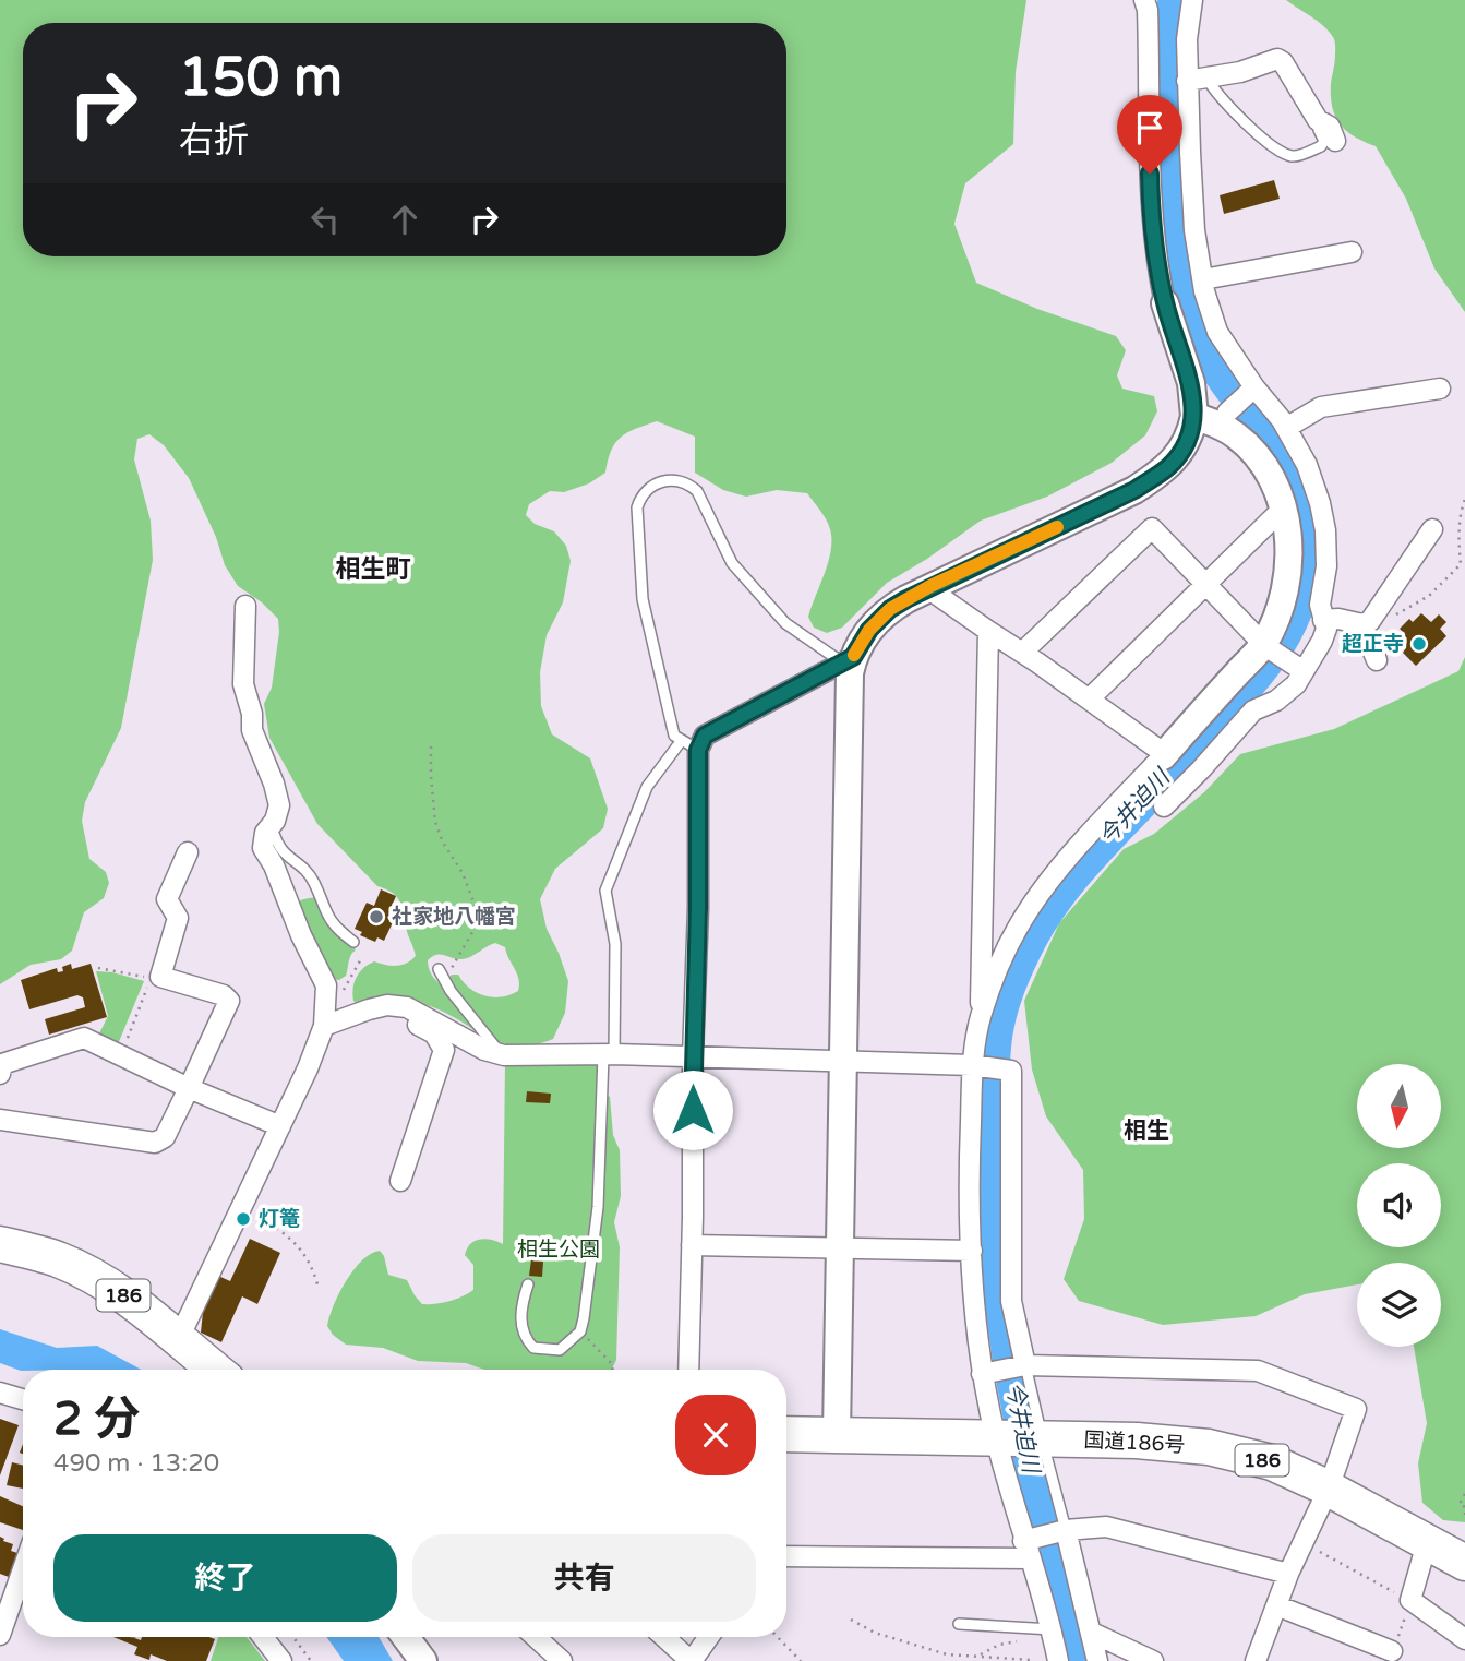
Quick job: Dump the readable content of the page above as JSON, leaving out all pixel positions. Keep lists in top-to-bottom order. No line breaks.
{"streets":{"highway":["186","国道186号"]},"districts":["相生町","相生"],"water":["今井迫川"],"parks":["相生公園"],"places":["超正寺","社家地八幡宮","灯篭"],"north":"bottom","page":{"turn":["150 m","右折"],"heading":["2 分","490 m · 13:20"],"buttons":["終了","共有"]}}
